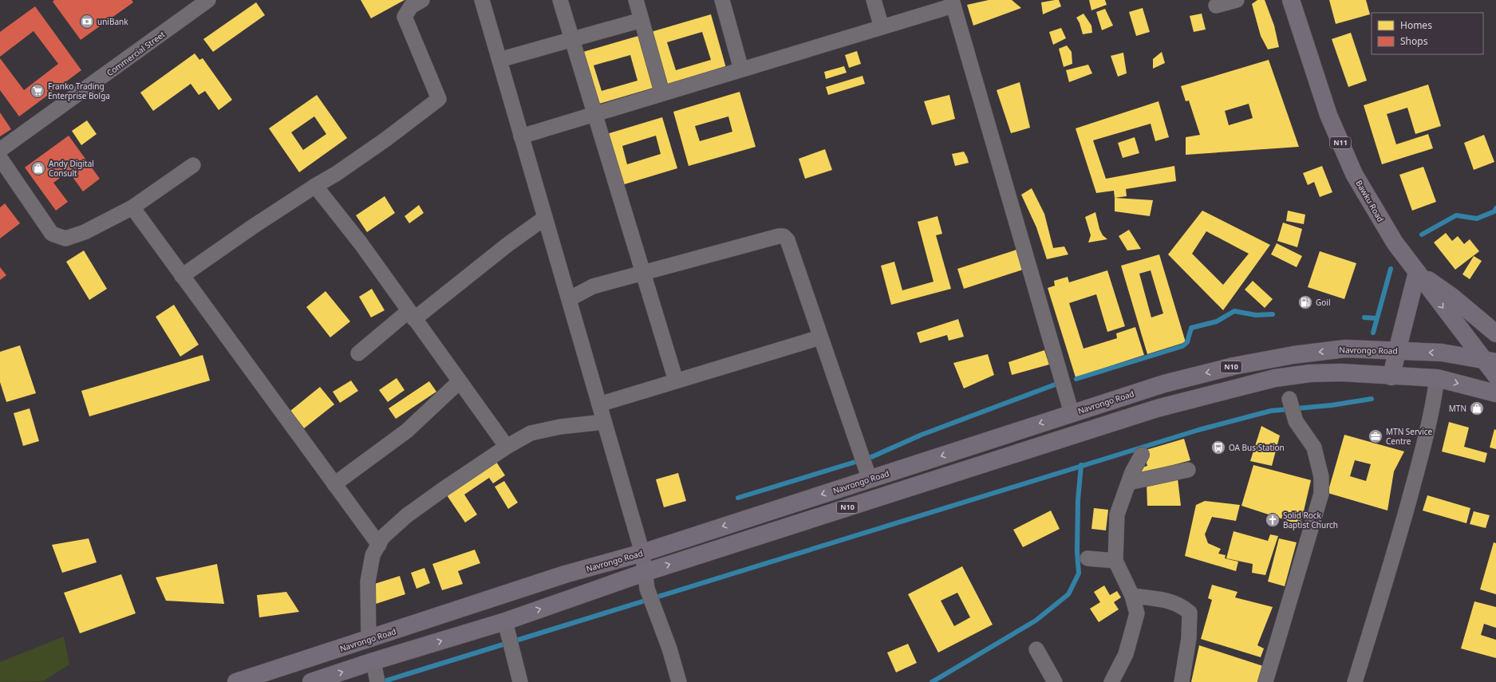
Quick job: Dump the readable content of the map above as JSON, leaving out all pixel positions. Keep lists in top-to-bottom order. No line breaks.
{"streets":{"highway":["N11","Bawku Road","Navrongo Road","N10"],"street":["Commercial Street"]},"crossings":[["N11","Bawku Road"],["Bawku Road","Navrongo Road"]],"places":{"bank":["uniBank"],"supermarket":["Franko Trading Enterprise Bolga"],"shop":["Andy Digital Consult","MTN"],"fuel station":["Goil"],"office":["MTN Service Centre"],"bus stop":["OA Bus Station"],"church":["Solid Rock Baptist Church"]},"legend":["Homes","Shops"]}
